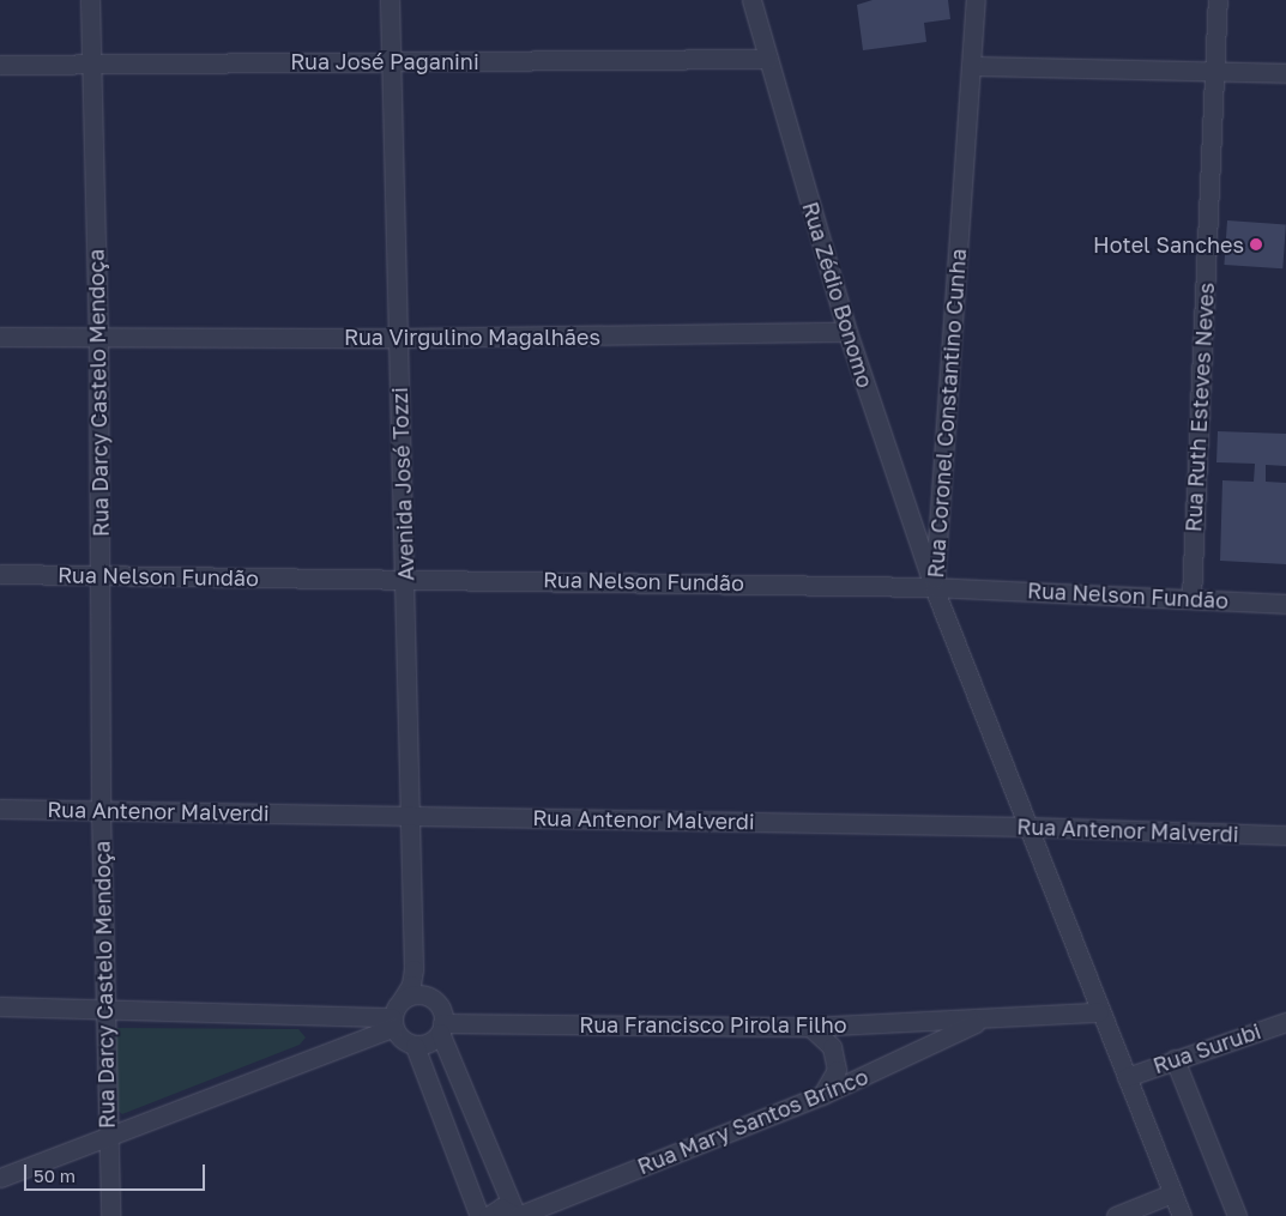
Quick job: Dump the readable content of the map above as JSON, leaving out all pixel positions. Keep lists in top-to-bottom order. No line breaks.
{"streets":{"street":["Rua José Paganini","Rua Zédio Bonomo","Rua Virgulino Magalhães","Rua Darcy Castelo Mendoça","Rua Ruth Esteves Neves","Rua Coronel Constantino Cunha","Avenida José Tozzi","Rua Nelson Fundão","Rua Antenor Malverdi","Rua Francisco Pirola Filho","Rua Surubi","Rua Mary Santos Brinco"]},"crossings":[["Rua José Paganini","Rua Zédio Bonomo"],["Rua José Paganini","Rua Darcy Castelo Mendoça"],["Rua José Paganini","Avenida José Tozzi"],["Rua Zédio Bonomo","Rua Virgulino Magalhães"],["Rua Zédio Bonomo","Rua Coronel Constantino Cunha"],["Rua Zédio Bonomo","Rua Nelson Fundão"],["Rua Virgulino Magalhães","Rua Darcy Castelo Mendoça"],["Rua Virgulino Magalhães","Avenida José Tozzi"],["Rua Darcy Castelo Mendoça","Rua Nelson Fundão"],["Rua Darcy Castelo Mendoça","Rua Antenor Malverdi"],["Rua Ruth Esteves Neves","Rua Nelson Fundão"],["Rua Coronel Constantino Cunha","Rua Nelson Fundão"],["Rua Coronel Constantino Cunha","Rua Antenor Malverdi"],["Rua Coronel Constantino Cunha","Rua Surubi"],["Avenida José Tozzi","Rua Nelson Fundão"],["Avenida José Tozzi","Rua Antenor Malverdi"],["Avenida José Tozzi","Rua Francisco Pirola Filho"],["Avenida José Tozzi","Rua Mary Santos Brinco"],["Rua Francisco Pirola Filho","Rua Mary Santos Brinco"]],"places":["Hotel Sanches"],"scale_bar":"50 m"}
